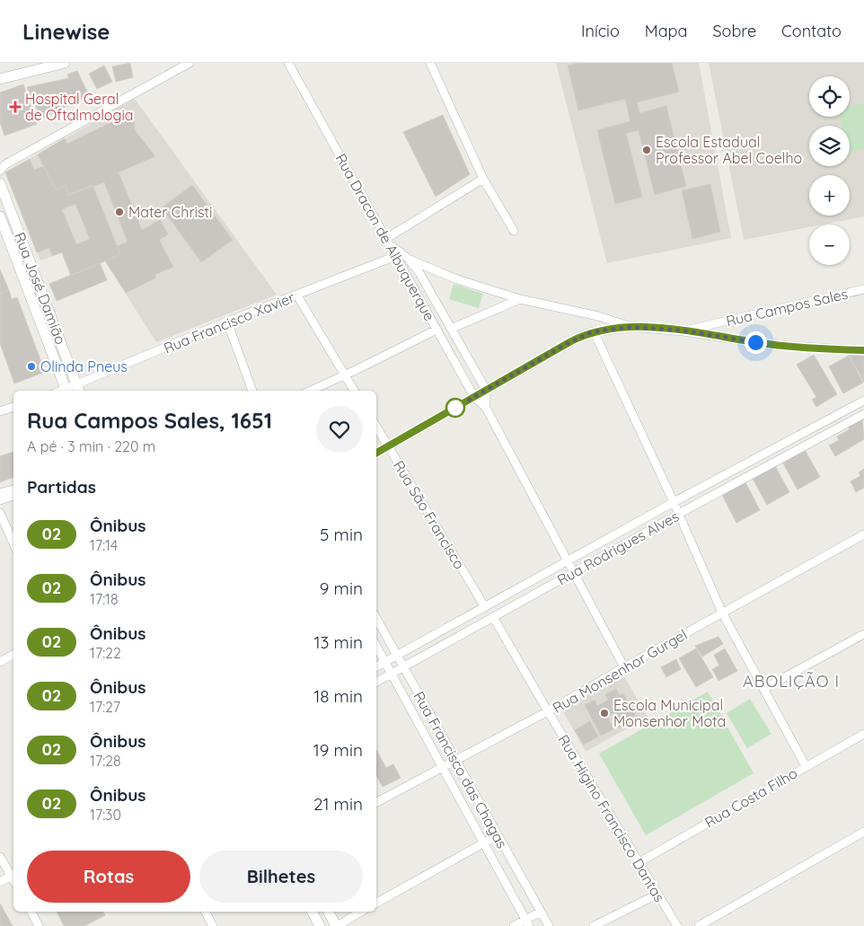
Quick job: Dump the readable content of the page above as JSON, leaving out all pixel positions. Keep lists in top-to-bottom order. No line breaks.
{"streets":{"street":["Rua Dracon de Albuquerque","Rua José Damião","Rua Campos Sales","Rua Francisco Xavier","Rua São Francisco","Rua Rodrigues Alves","Rua Monsenhor Gurgel","Rua Francisco das Chagas","Rua Costa Filho","Rua Higino Francisco Dantas"]},"crossings":[["Rua Dracon de Albuquerque","Rua Francisco Xavier"],["Rua Dracon de Albuquerque","Rua Rodrigues Alves"],["Rua Dracon de Albuquerque","Rua Monsenhor Gurgel"],["Rua José Damião","Rua Francisco Xavier"],["Rua São Francisco","Rua Rodrigues Alves"],["Rua Rodrigues Alves","Rua Francisco das Chagas"],["Rua Rodrigues Alves","Rua Higino Francisco Dantas"],["Rua Monsenhor Gurgel","Rua Francisco das Chagas"],["Rua Monsenhor Gurgel","Rua Higino Francisco Dantas"],["Rua Costa Filho","Rua Higino Francisco Dantas"]],"districts":["ABOLIÇÃO I"],"places":{"health":["Hospital Geral de Oftalmologia"],"other":["Escola Estadual Professor Abel Coelho","Mater Christi","Olinda Pneus","Escola Municipal Monsenhor Mota"]},"lines":["bus line 02"],"page":{"header":"Linewise","nav":["Início","Mapa","Sobre","Contato"],"map_buttons":["+","−"],"heading":[["Rua Campos Sales, 1651","A pé · 3 min · 220 m"],"Partidas"],"list":[{"mark":"02","name":"Ônibus","note":"17:14","value":"5 min"},{"mark":"02","name":"Ônibus","note":"17:18","value":"9 min"},{"mark":"02","name":"Ônibus","note":"17:22","value":"13 min"},{"mark":"02","name":"Ônibus","note":"17:27","value":"18 min"},{"mark":"02","name":"Ônibus","note":"17:28","value":"19 min"},{"mark":"02","name":"Ônibus","note":"17:30","value":"21 min"}],"buttons":["Rotas","Bilhetes"]}}
